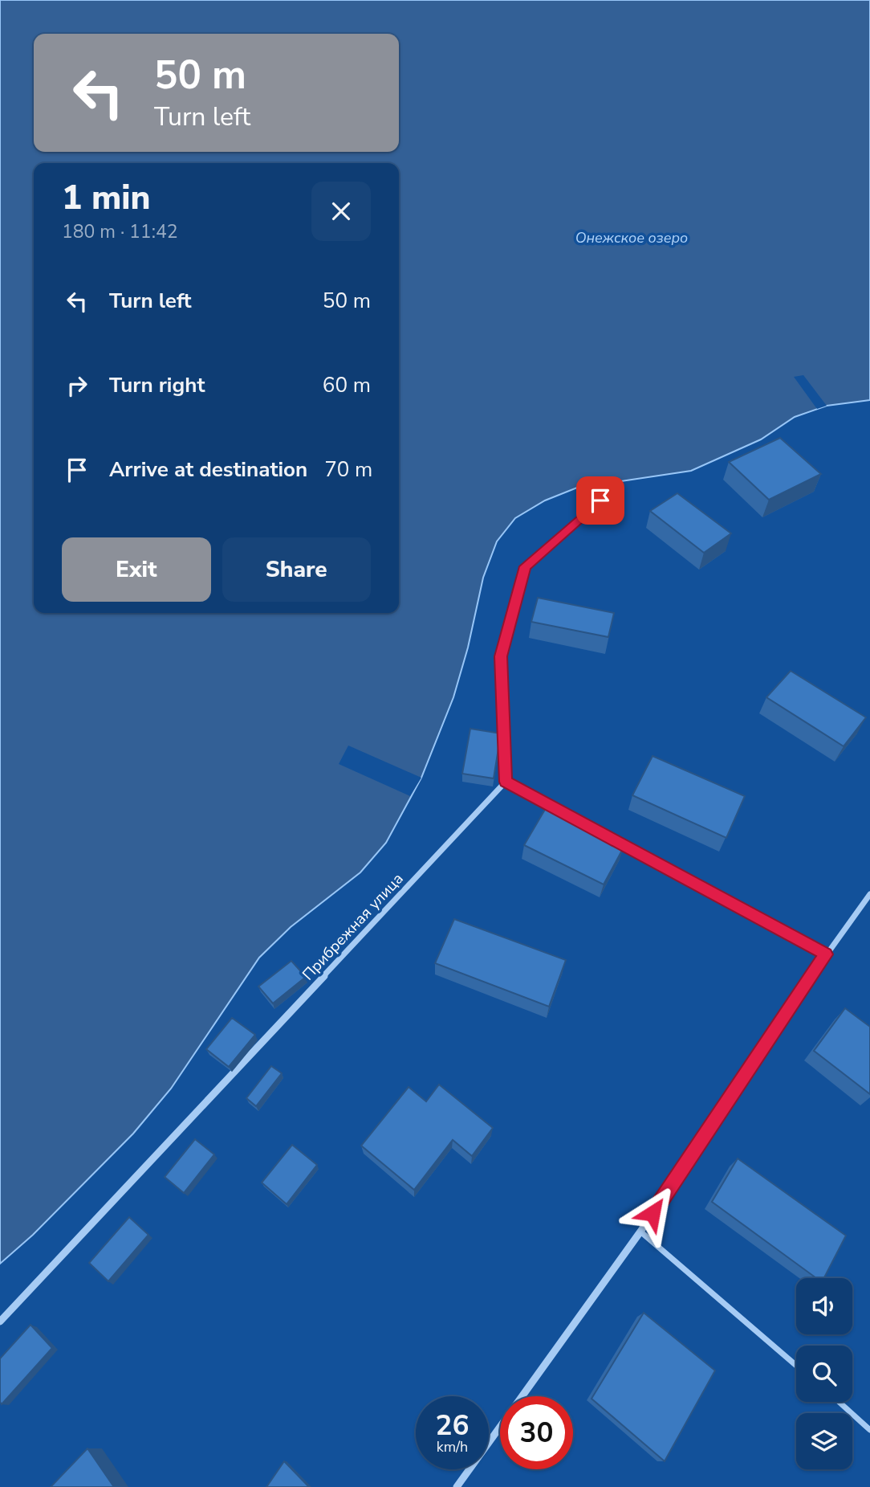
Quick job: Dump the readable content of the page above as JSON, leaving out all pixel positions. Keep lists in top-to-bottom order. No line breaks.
{"streets":{"street":["Прибрежная улица"]},"water":["Онежское озеро"],"page":{"turn":["50 m","Turn left"],"heading":["1 min","180 m · 11:42"],"list":[{"name":"Turn left","value":"50 m"},{"name":"Turn right","value":"60 m"},{"name":"Arrive at destination","value":"70 m"}],"buttons":["Exit","Share"],"speed":"26 km/h","limit":"30"}}
